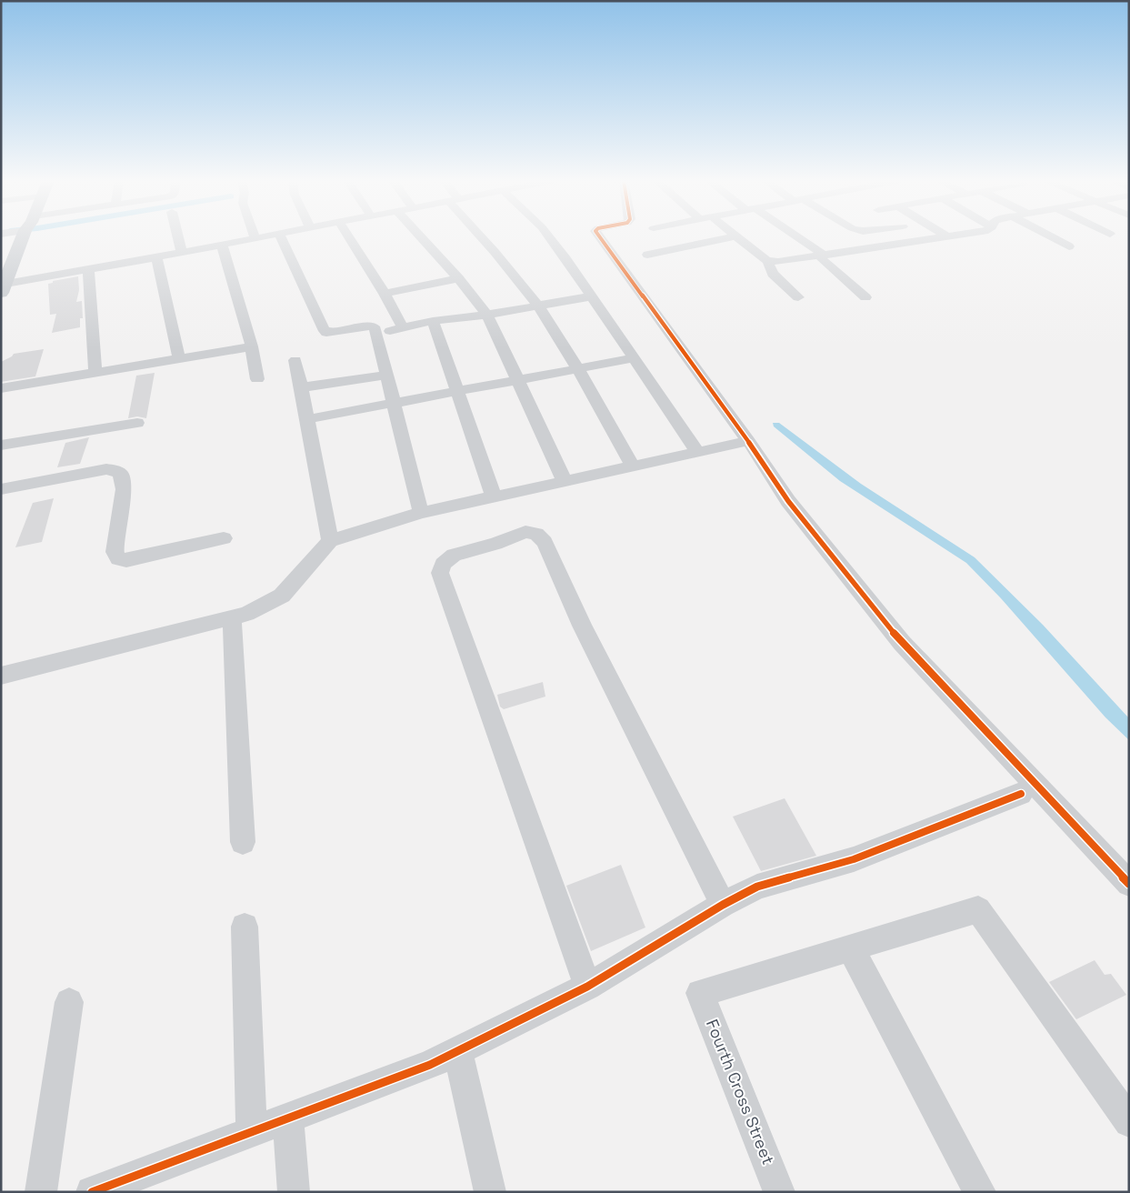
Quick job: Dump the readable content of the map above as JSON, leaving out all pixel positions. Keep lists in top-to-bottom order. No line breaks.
{"streets":{"street":["Fourth Cross Street"]}}
